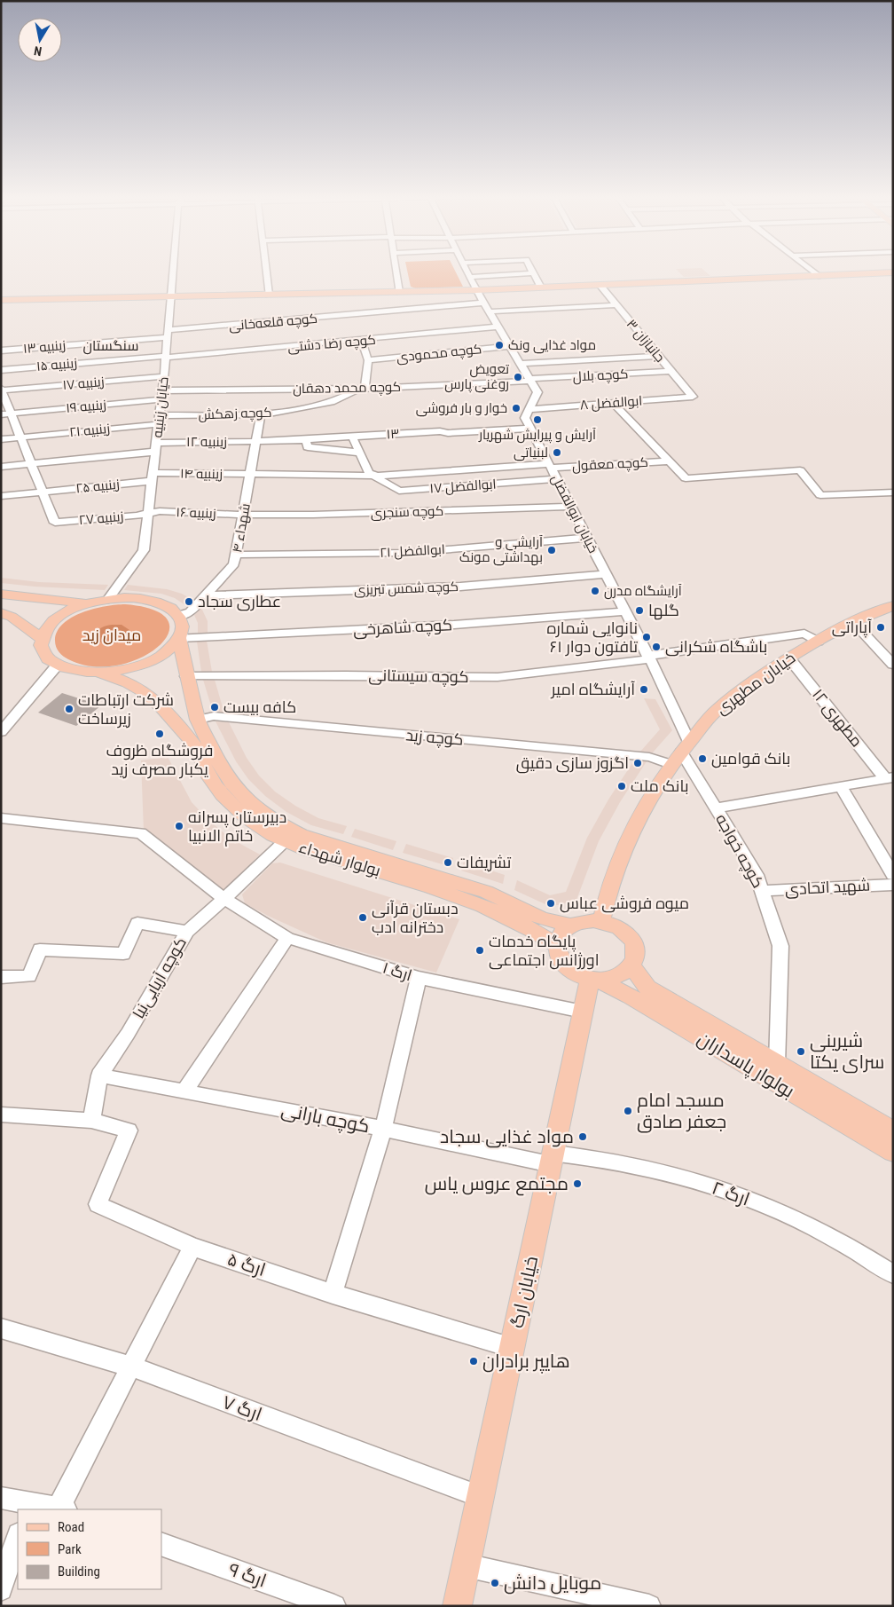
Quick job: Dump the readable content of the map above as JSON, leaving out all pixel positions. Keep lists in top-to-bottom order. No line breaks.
{"streets":{"main road":["خیابان مطهری","بولوار شهداء","بولوار پاسداران","خیابان ارگ"],"street":["کوچه قلعه‌خانی","جانبازان ۳","کوچه رضا دشتی","زینبیه ۱۳","کوچه محمودی","زینبیه ۱۵","کوچه بلال","زینبیه ۱۷","کوچه محمد دهقان","ابوالفضل ۸","زینبیه ۱۹","خیابان زینبیه","کوچه زهکش","زینبیه ۲۱","۱۳","زینبیه ۱۲","کوچه معقول","زینبیه ۱۴","زینبیه ۲۵","ابوالفضل ۱۷","کوچه سنجری","زینبیه ۱۶","خیابان ابوالفضل","زینبیه ۲۷","شهداء ۴","ابوالفضل ۲۱","کوچه شمس تبریزی","کوچه شاهرخی","کوچه سیستانی","مطهری ۱۲","کوچه زید","کوچه خواجه","شهید اتحادی","ارگ ۱","کوچه آریایی‌نیا","کوچه بارانی","ارگ ۲","ارگ ۵","ارگ ۷","ارگ ۹"]},"crossings":[["کوچه قلعه‌خانی","زینبیه ۱۳"],["کوچه قلعه‌خانی","خیابان زینبیه"],["کوچه قلعه‌خانی","خیابان ابوالفضل"],["جانبازان ۳","کوچه بلال"],["جانبازان ۳","ابوالفضل ۸"],["کوچه رضا دشتی","زینبیه ۱۵"],["کوچه رضا دشتی","خیابان زینبیه"],["کوچه رضا دشتی","خیابان ابوالفضل"],["زینبیه ۱۳","خیابان زینبیه"],["کوچه محمودی","خیابان ابوالفضل"],["زینبیه ۱۵","خیابان زینبیه"],["کوچه بلال","کوچه محمد دهقان"],["کوچه بلال","خیابان ابوالفضل"],["زینبیه ۱۷","خیابان زینبیه"],["کوچه محمد دهقان","زینبیه ۱۹"],["کوچه محمد دهقان","خیابان زینبیه"],["کوچه محمد دهقان","کوچه زهکش"],["کوچه محمد دهقان","خیابان ابوالفضل"],["ابوالفضل ۸","خیابان ابوالفضل"],["زینبیه ۱۹","خیابان زینبیه"],["خیابان زینبیه","کوچه زهکش"],["خیابان زینبیه","زینبیه ۲۱"],["خیابان زینبیه","زینبیه ۱۲"],["خیابان زینبیه","زینبیه ۱۴"],["خیابان زینبیه","زینبیه ۲۵"],["خیابان زینبیه","زینبیه ۱۶"],["خیابان زینبیه","زینبیه ۲۷"],["کوچه زهکش","زینبیه ۲۱"],["کوچه زهکش","شهداء ۴"],["۱۳","زینبیه ۱۲"],["۱۳","خیابان ابوالفضل"],["۱۳","شهداء ۴"],["زینبیه ۱۲","شهداء ۴"],["کوچه معقول","زینبیه ۱۴"],["کوچه معقول","ابوالفضل ۱۷"],["کوچه معقول","خیابان ابوالفضل"],["زینبیه ۱۴","زینبیه ۲۵"],["زینبیه ۱۴","ابوالفضل ۱۷"],["زینبیه ۱۴","شهداء ۴"],["زینبیه ۲۵","زینبیه ۲۷"],["ابوالفضل ۱۷","خیابان ابوالفضل"],["کوچه سنجری","زینبیه ۱۶"],["کوچه سنجری","خیابان ابوالفضل"],["کوچه سنجری","شهداء ۴"],["زینبیه ۱۶","زینبیه ۲۷"],["زینبیه ۱۶","شهداء ۴"],["خیابان ابوالفضل","ابوالفضل ۲۱"],["خیابان ابوالفضل","کوچه شمس تبریزی"],["خیابان ابوالفضل","کوچه شاهرخی"],["خیابان ابوالفضل","کوچه سیستانی"],["خیابان ابوالفضل","خیابان مطهری"],["خیابان ابوالفضل","کوچه خواجه"],["شهداء ۴","ابوالفضل ۲۱"],["شهداء ۴","کوچه شمس تبریزی"],["شهداء ۴","بولوار شهداء"],["کوچه شاهرخی","بولوار شهداء"],["کوچه سیستانی","خیابان مطهری"],["کوچه سیستانی","بولوار شهداء"],["خیابان مطهری","مطهری ۱۲"],["خیابان مطهری","کوچه زید"],["خیابان مطهری","کوچه خواجه"],["خیابان مطهری","بولوار شهداء"],["خیابان مطهری","بولوار پاسداران"],["خیابان مطهری","خیابان ارگ"],["کوچه زید","بولوار شهداء"],["کوچه خواجه","شهید اتحادی"],["کوچه خواجه","بولوار پاسداران"],["بولوار شهداء","کوچه آریایی‌نیا"],["بولوار شهداء","بولوار پاسداران"],["بولوار شهداء","خیابان ارگ"],["ارگ ۱","کوچه آریایی‌نیا"],["ارگ ۱","خیابان ارگ"],["کوچه آریایی‌نیا","کوچه بارانی"],["کوچه آریایی‌نیا","ارگ ۵"],["بولوار پاسداران","خیابان ارگ"],["کوچه بارانی","ارگ ۲"],["کوچه بارانی","خیابان ارگ"],["ارگ ۲","خیابان ارگ"],["ارگ ۵","خیابان ارگ"],["خیابان ارگ","ارگ ۷"]],"districts":["سنگستان"],"parks":["میدان زید"],"places":["مواد غذایی ونک","تعویض روغنی پارس","خوار و بار فروشی","آرایش و پیرایش شهریار","لبنیاتی","آرایشی و بهداشتی مونک","آرایشگاه مدرن","عطاری سجاد","گلها","آپاراتی","نانوایی شماره ۶۱ تافتون دوار","باشگاه شکرانی","آرایشگاه امیر","کافه بیست","شرکت ارتباطات زیرساخت","فروشگاه ظروف یکبار مصرف زید","بانک قوامین","اگزوز سازی دقیق","بانک ملت","دبیرستان پسرانه خاتم الانبیا","تشریفات","میوه فروشی عباس","دبستان قرآنی دخترانه ادب","پایگاه خدمات اورژانس اجتماعی","شیرینی سرای یکتا","مسجد امام جعفر صادق","مواد غذایی سجاد","مجتمع عروس یاس","هایپر برادران","موبایل دانش"],"legend":["Road","Park","Building"],"north":"bottom"}
